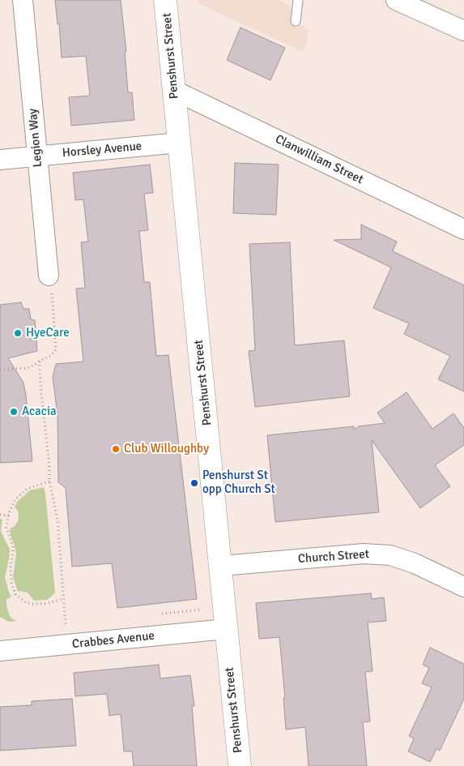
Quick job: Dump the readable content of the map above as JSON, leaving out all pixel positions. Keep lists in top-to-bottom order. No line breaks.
{"streets":{"main road":["Penshurst Street"],"street":["Legion Way","Horsley Avenue","Clanwilliam Street","Church Street","Crabbes Avenue"]},"crossings":[["Penshurst Street","Horsley Avenue"],["Penshurst Street","Clanwilliam Street"],["Penshurst Street","Church Street"],["Penshurst Street","Crabbes Avenue"],["Legion Way","Horsley Avenue"]],"places":["HyeCare","Acacia","Club Willoughby","Penshurst St opp Church St"]}
